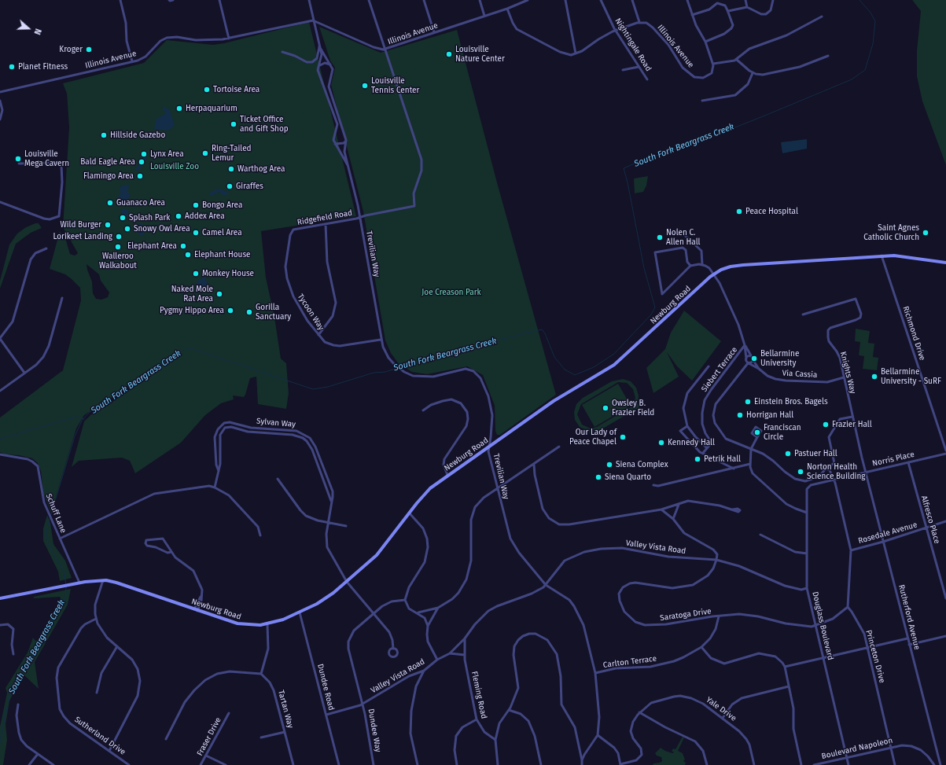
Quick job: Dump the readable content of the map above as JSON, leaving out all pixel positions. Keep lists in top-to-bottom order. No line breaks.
{"streets":{"main road":["Newburg Road"],"street":["Illinois Avenue","Nightingale Road","Ridgefield Road","Trevilian Way","Tycoon Way","Richmond Drive","Siebert Terrace","Knights Way","Via Cassia","Sylvan Way","Norris Place","Schuff Lane","Alfresco Place","Rosedale Avenue","Valley Vista Road","Saratoga Drive","Rutherford Avenue","Douglass Boulevard","Princeton Drive","Carlton Terrace","Dundee Road","Fleming Road","Tartan Way","Yale Drive","Dundee Way","Sutherland Drive","Fraser Drive","Boulevard Napoleon"]},"crossings":[["Illinois Avenue","Ridgefield Road"],["Ridgefield Road","Trevilian Way"],["Ridgefield Road","Tycoon Way"],["Trevilian Way","Newburg Road"],["Trevilian Way","Tycoon Way"],["Trevilian Way","Valley Vista Road"],["Trevilian Way","Carlton Terrace"],["Newburg Road","Richmond Drive"],["Newburg Road","Sylvan Way"],["Newburg Road","Schuff Lane"],["Newburg Road","Dundee Road"],["Siebert Terrace","Via Cassia"],["Knights Way","Via Cassia"],["Knights Way","Norris Place"],["Knights Way","Rutherford Avenue"],["Sylvan Way","Dundee Way"],["Norris Place","Alfresco Place"],["Norris Place","Rutherford Avenue"],["Norris Place","Douglass Boulevard"],["Alfresco Place","Rosedale Avenue"],["Rosedale Avenue","Rutherford Avenue"],["Valley Vista Road","Saratoga Drive"],["Valley Vista Road","Douglass Boulevard"],["Valley Vista Road","Dundee Road"],["Valley Vista Road","Fleming Road"],["Valley Vista Road","Dundee Way"],["Saratoga Drive","Douglass Boulevard"],["Saratoga Drive","Princeton Drive"],["Saratoga Drive","Carlton Terrace"],["Douglass Boulevard","Boulevard Napoleon"],["Princeton Drive","Boulevard Napoleon"]],"water":["South Fork Beargrass Creek"],"parks":["Louisville Zoo","Joe Creason Park"],"places":["Kroger","Louisville Nature Center","Planet Fitness","Louisville Tennis Center","Tortoise Area","Herpaquarium","Ticket Office and Gift Shop","Hillside Gazebo","Ring-Tailed Lemur","Lynx Area","Louisville Mega Cavern","Bald Eagle Area","Warthog Area","Flamingo Area","Giraffes","Guanaco Area","Bongo Area","Peace Hospital","Addex Area","Splash Park","Wild Burger","Snowy Owl Area","Camel Area","Saint Agnes Catholic Church","Lorikeet Landing","Nolen C. Allen Hall","Elephant Area","Walleroo Walkabout","Elephant House","Monkey House","Naked Mole Rat Area","Pygmy Hippo Area","Gorilla Sanctuary","Bellarmine University","Bellarmine University - SuRF","Einstein Bros. Bagels","Owsley B. Frazier Field","Horrigan Hall","Frazier Hall","Franciscan Circle","Our Lady of Peace Chapel","Kennedy Hall","Pastuer Hall","Petrik Hall","Siena Complex","Norton Health Science Building","Siena Quarto"],"north":"right"}
